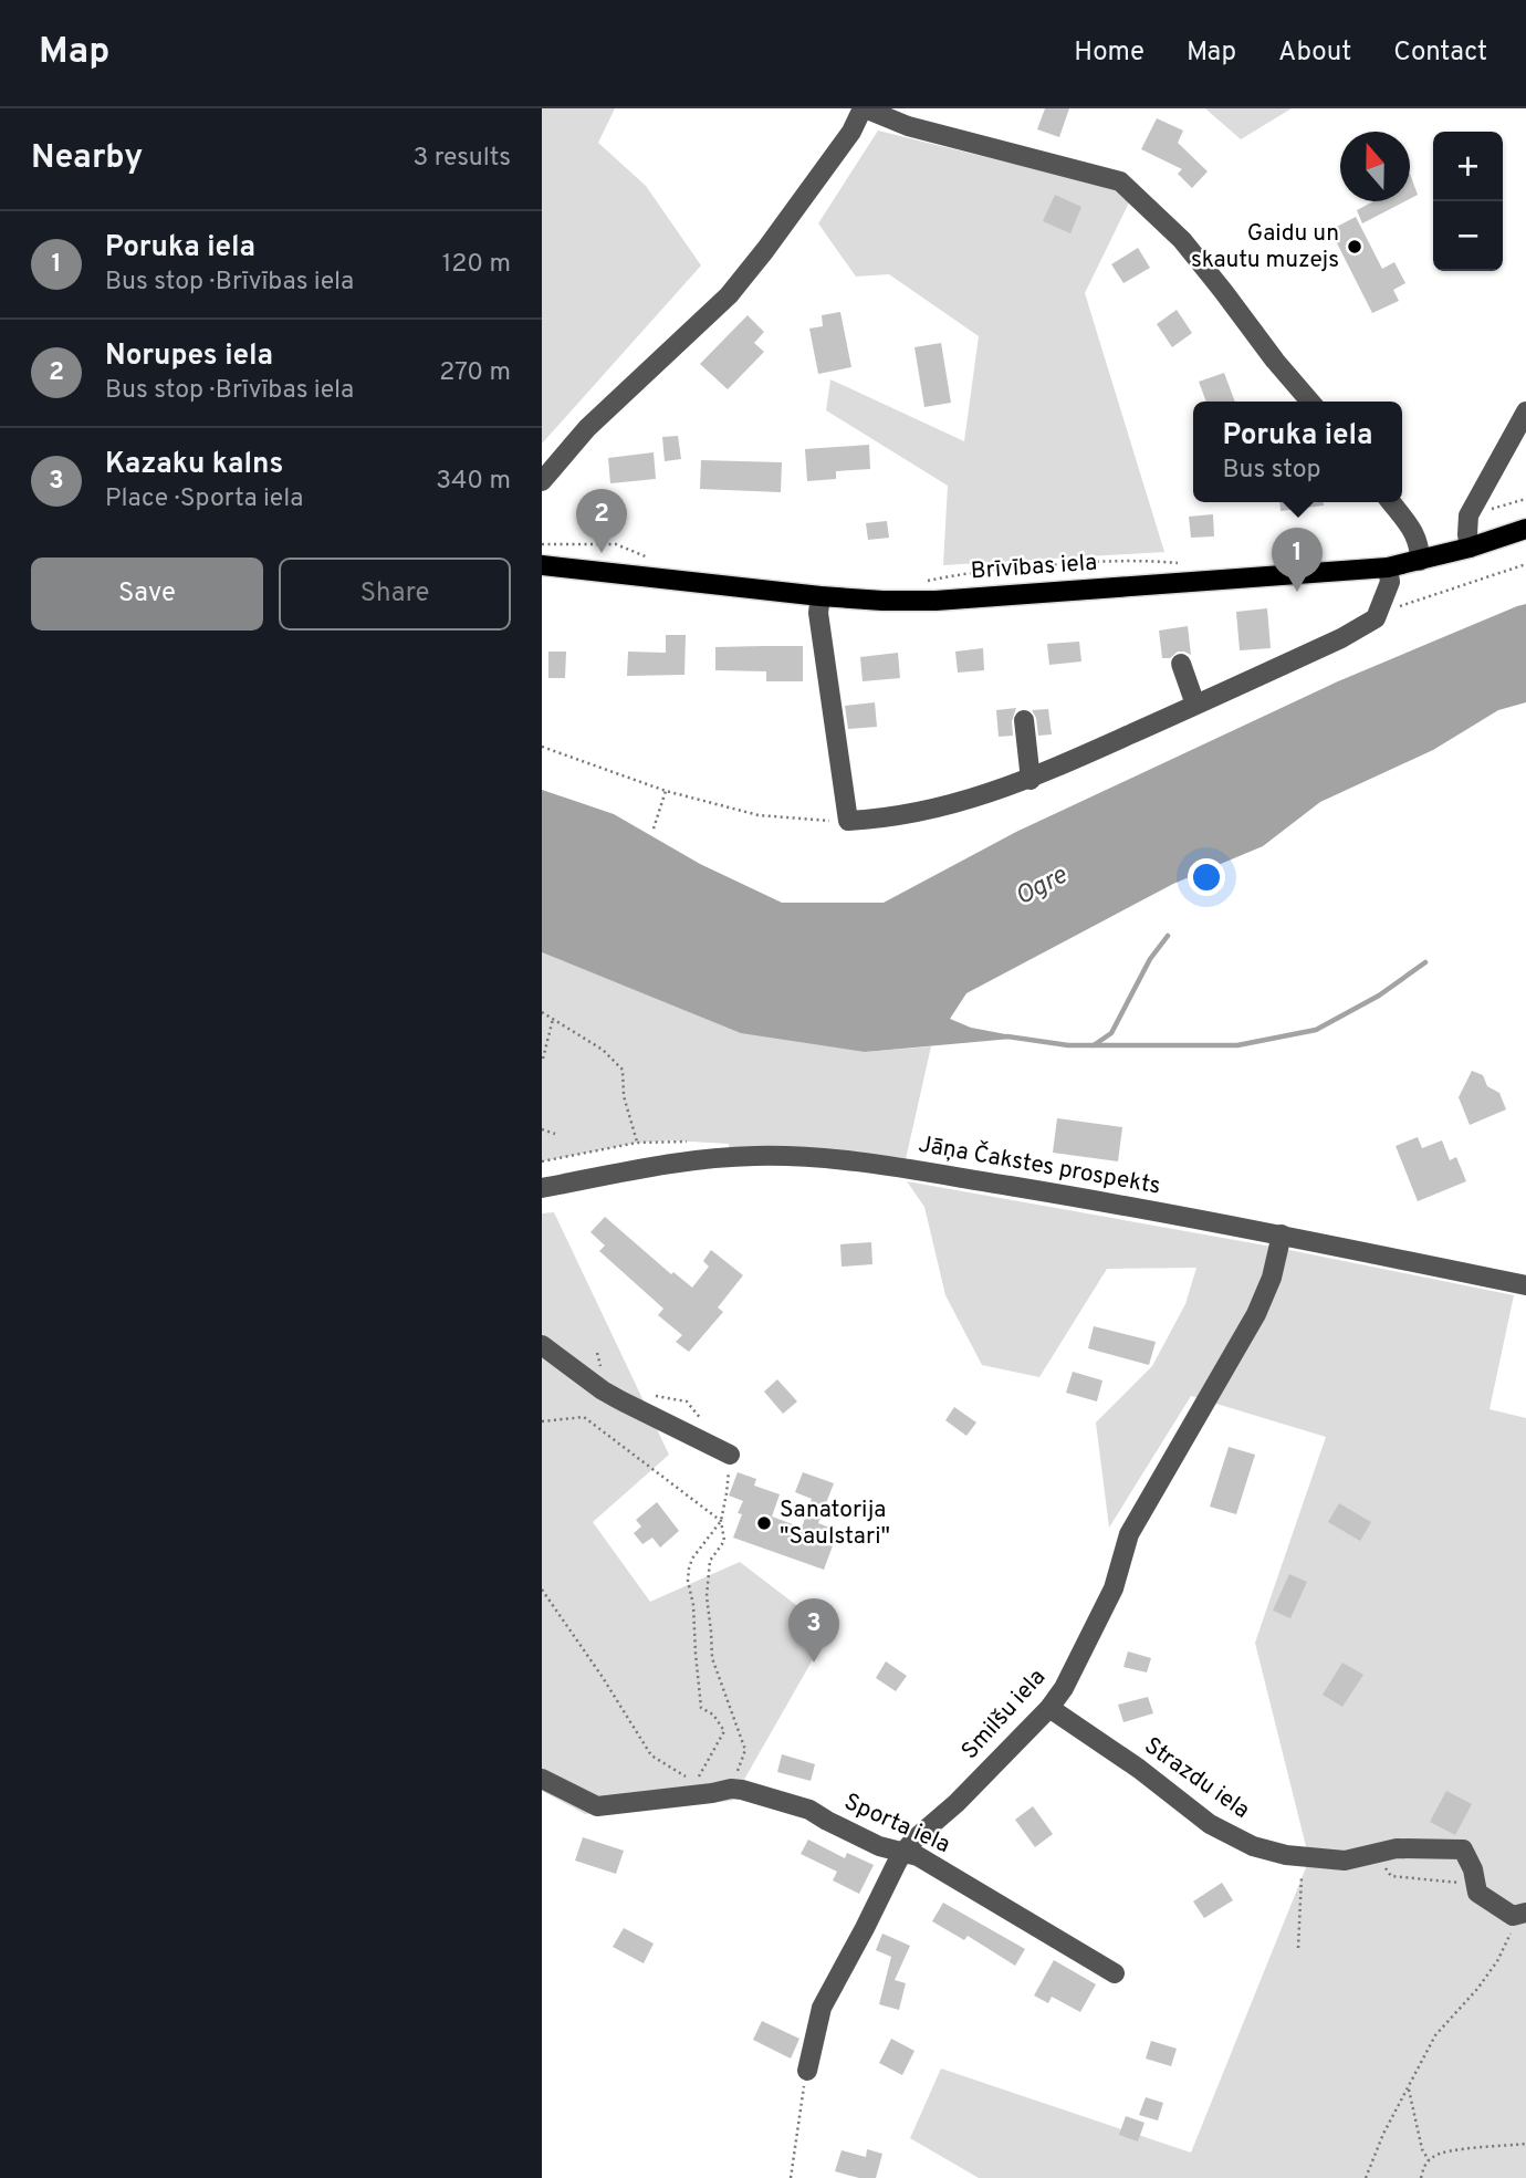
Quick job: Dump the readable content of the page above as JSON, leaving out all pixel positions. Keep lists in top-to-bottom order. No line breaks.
{"streets":{"main road":["Brīvības iela"],"street":["Jāņa Čakstes prospekts","Smilšu iela","Strazdu iela","Sporta iela"]},"crossings":[["Jāņa Čakstes prospekts","Smilšu iela"],["Smilšu iela","Strazdu iela"],["Smilšu iela","Sporta iela"]],"water":["Ogre"],"places":["Gaidu un skautu muzejs","Sanatorija \"Saulstari\""],"north":"top","page":{"header":"Map","nav":["Home","Map","About","Contact"],"heading":["Nearby","3 results"],"map_buttons":["+","−"],"list":[{"mark":"1","name":"Poruka iela","note":"Bus stop · Brīvības iela","value":"120 m"},{"mark":"2","name":"Norupes iela","note":"Bus stop · Brīvības iela","value":"270 m"},{"mark":"3","name":"Kazaku kalns","note":"Place · Sporta iela","value":"340 m"}],"popup":["Poruka iela","Bus stop"],"pins":["2","1","3"],"buttons":["Save","Share"]}}
